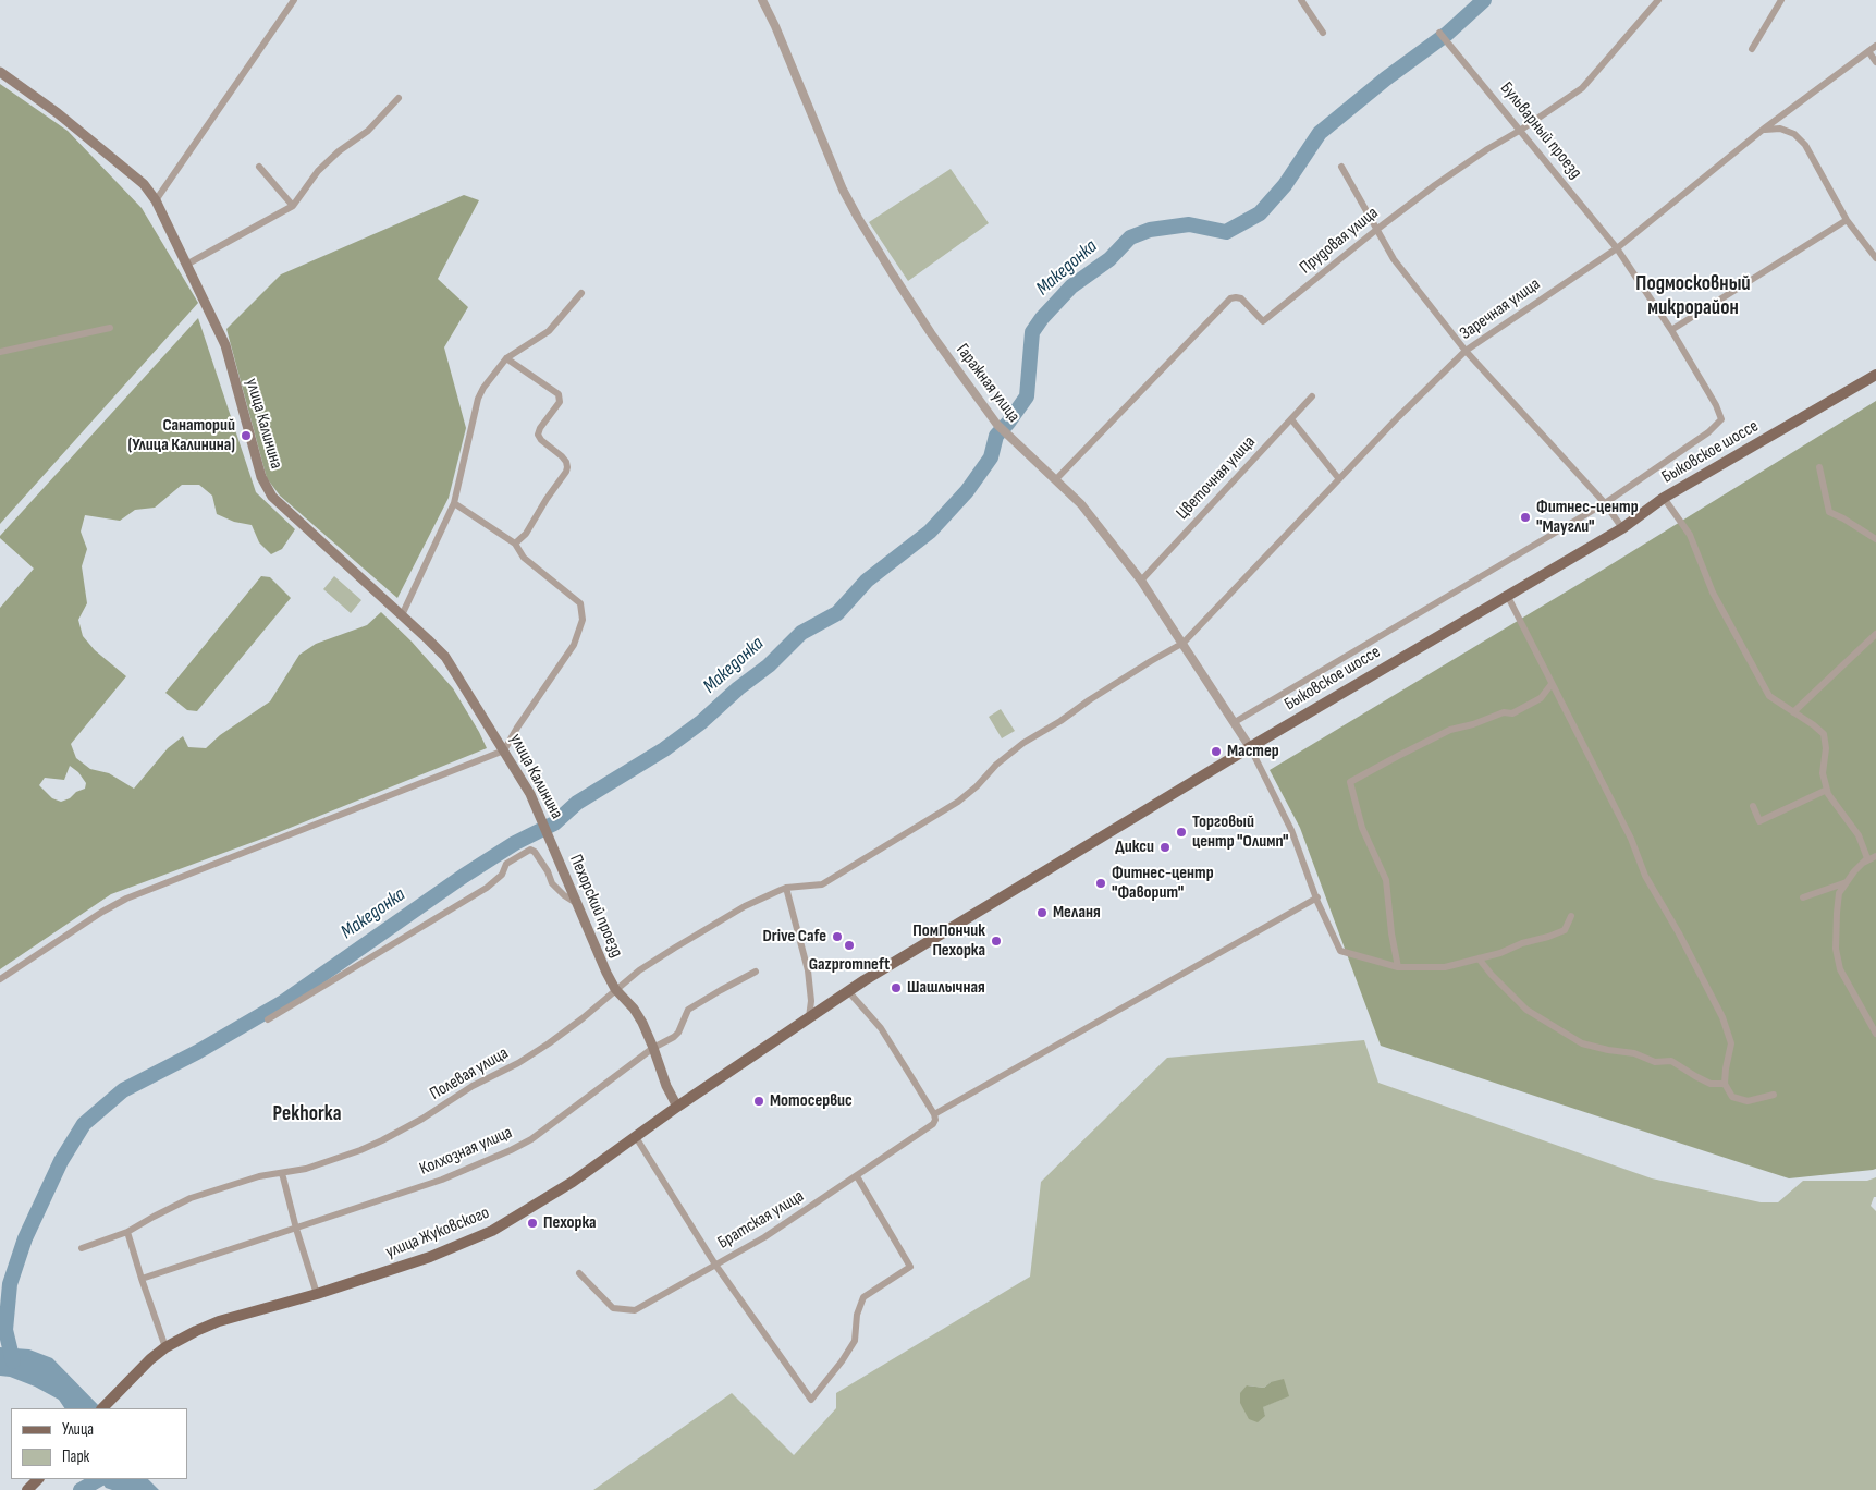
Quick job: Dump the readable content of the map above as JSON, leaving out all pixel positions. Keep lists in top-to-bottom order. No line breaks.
{"streets":{"main road":["улица Калинина","Быковское шоссе","Пехорский проезд","улица Жуковского"],"street":["Бульварный проезд","Прудовая улица","Заречная улица","Гаражная улица","Цветочная улица","Полевая улица","Колхозная улица","Братская улица"]},"crossings":[["Бульварный проезд","Прудовая улица"],["Бульварный проезд","Заречная улица"],["Прудовая улица","Гаражная улица"],["Заречная улица","Гаражная улица"],["Заречная улица","Полевая улица"],["Гаражная улица","Быковское шоссе"],["Гаражная улица","Цветочная улица"],["улица Калинина","Пехорский проезд"],["Быковское шоссе","улица Жуковского"],["Пехорский проезд","Полевая улица"],["Пехорский проезд","Колхозная улица"],["Пехорский проезд","улица Жуковского"]],"districts":["Подмосковный микрорайон","Pekhorka"],"water":["Македонка"],"places":["Санаторий (Улица Калинина)","Фитнес-центр \"Маугли\"","Мастер","Торговый центр \"Олимп\"","Дикси","Фитнес-центр \"Фаворит\"","Меланя","Drive Cafe","ПомПончик Пехорка","Gazpromneft","Шашлычная","Мотосервис","Пехорка"],"legend":["Улица","Парк"]}
